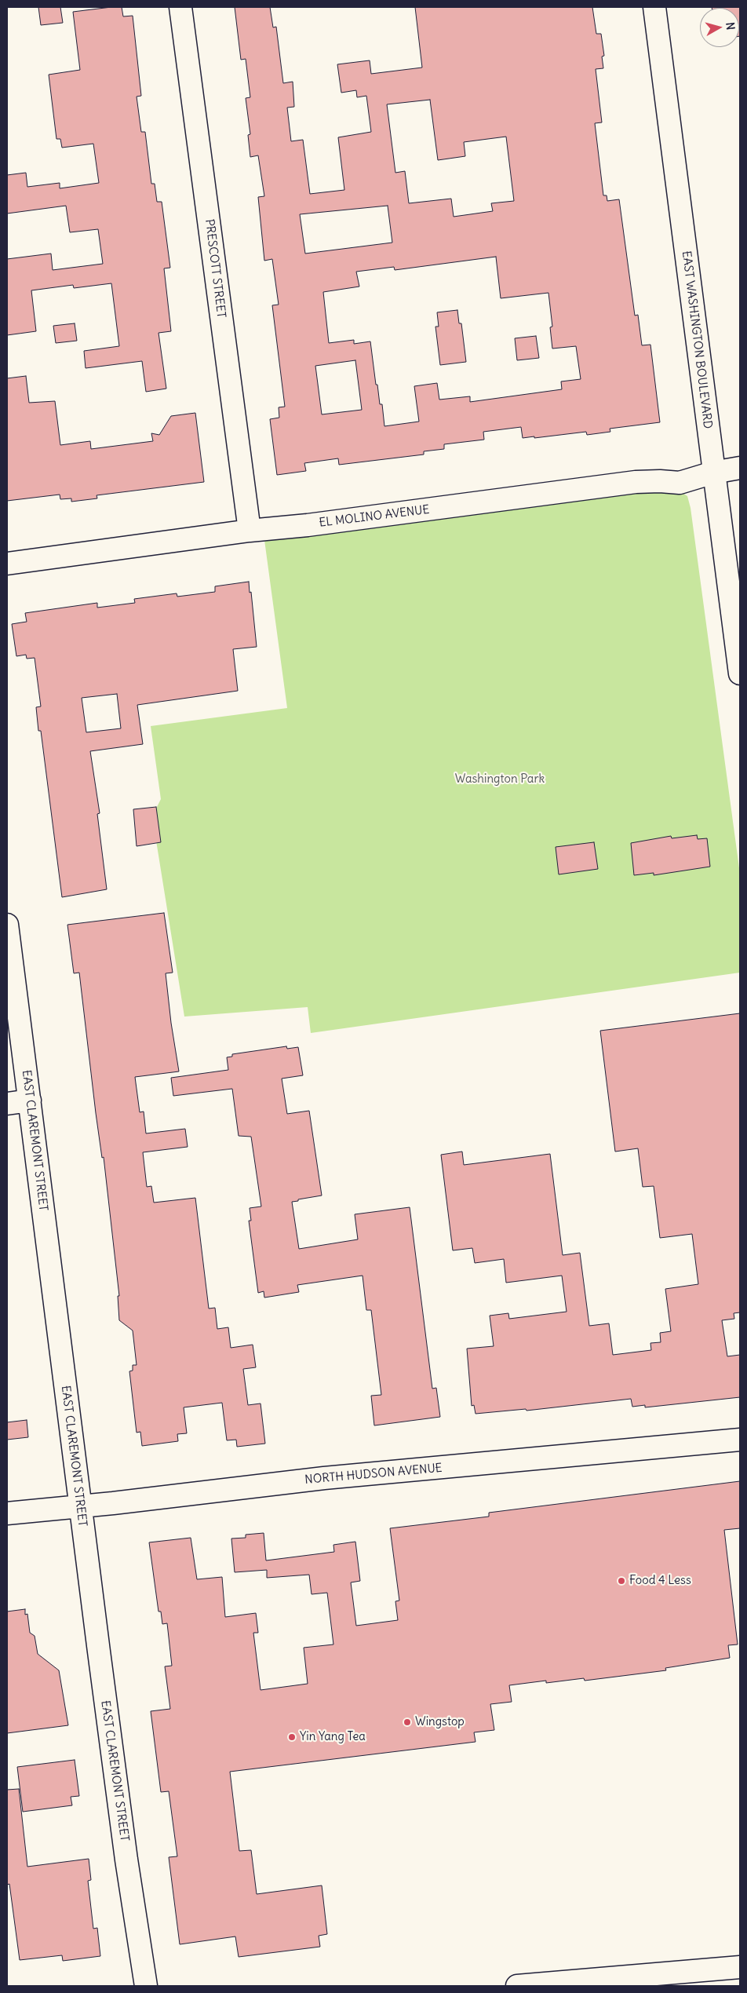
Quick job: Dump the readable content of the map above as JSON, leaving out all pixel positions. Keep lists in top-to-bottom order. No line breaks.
{"streets":{"street":["PRESCOTT STREET","EAST WASHINGTON BOULEVARD","EL MOLINO AVENUE","EAST CLAREMONT STREET","NORTH HUDSON AVENUE"]},"crossings":[["PRESCOTT STREET","EL MOLINO AVENUE"],["EAST WASHINGTON BOULEVARD","EL MOLINO AVENUE"],["EAST CLAREMONT STREET","NORTH HUDSON AVENUE"]],"parks":["Washington Park"],"places":["Food 4 Less","Wingstop","Yin Yang Tea"],"north":"right"}
